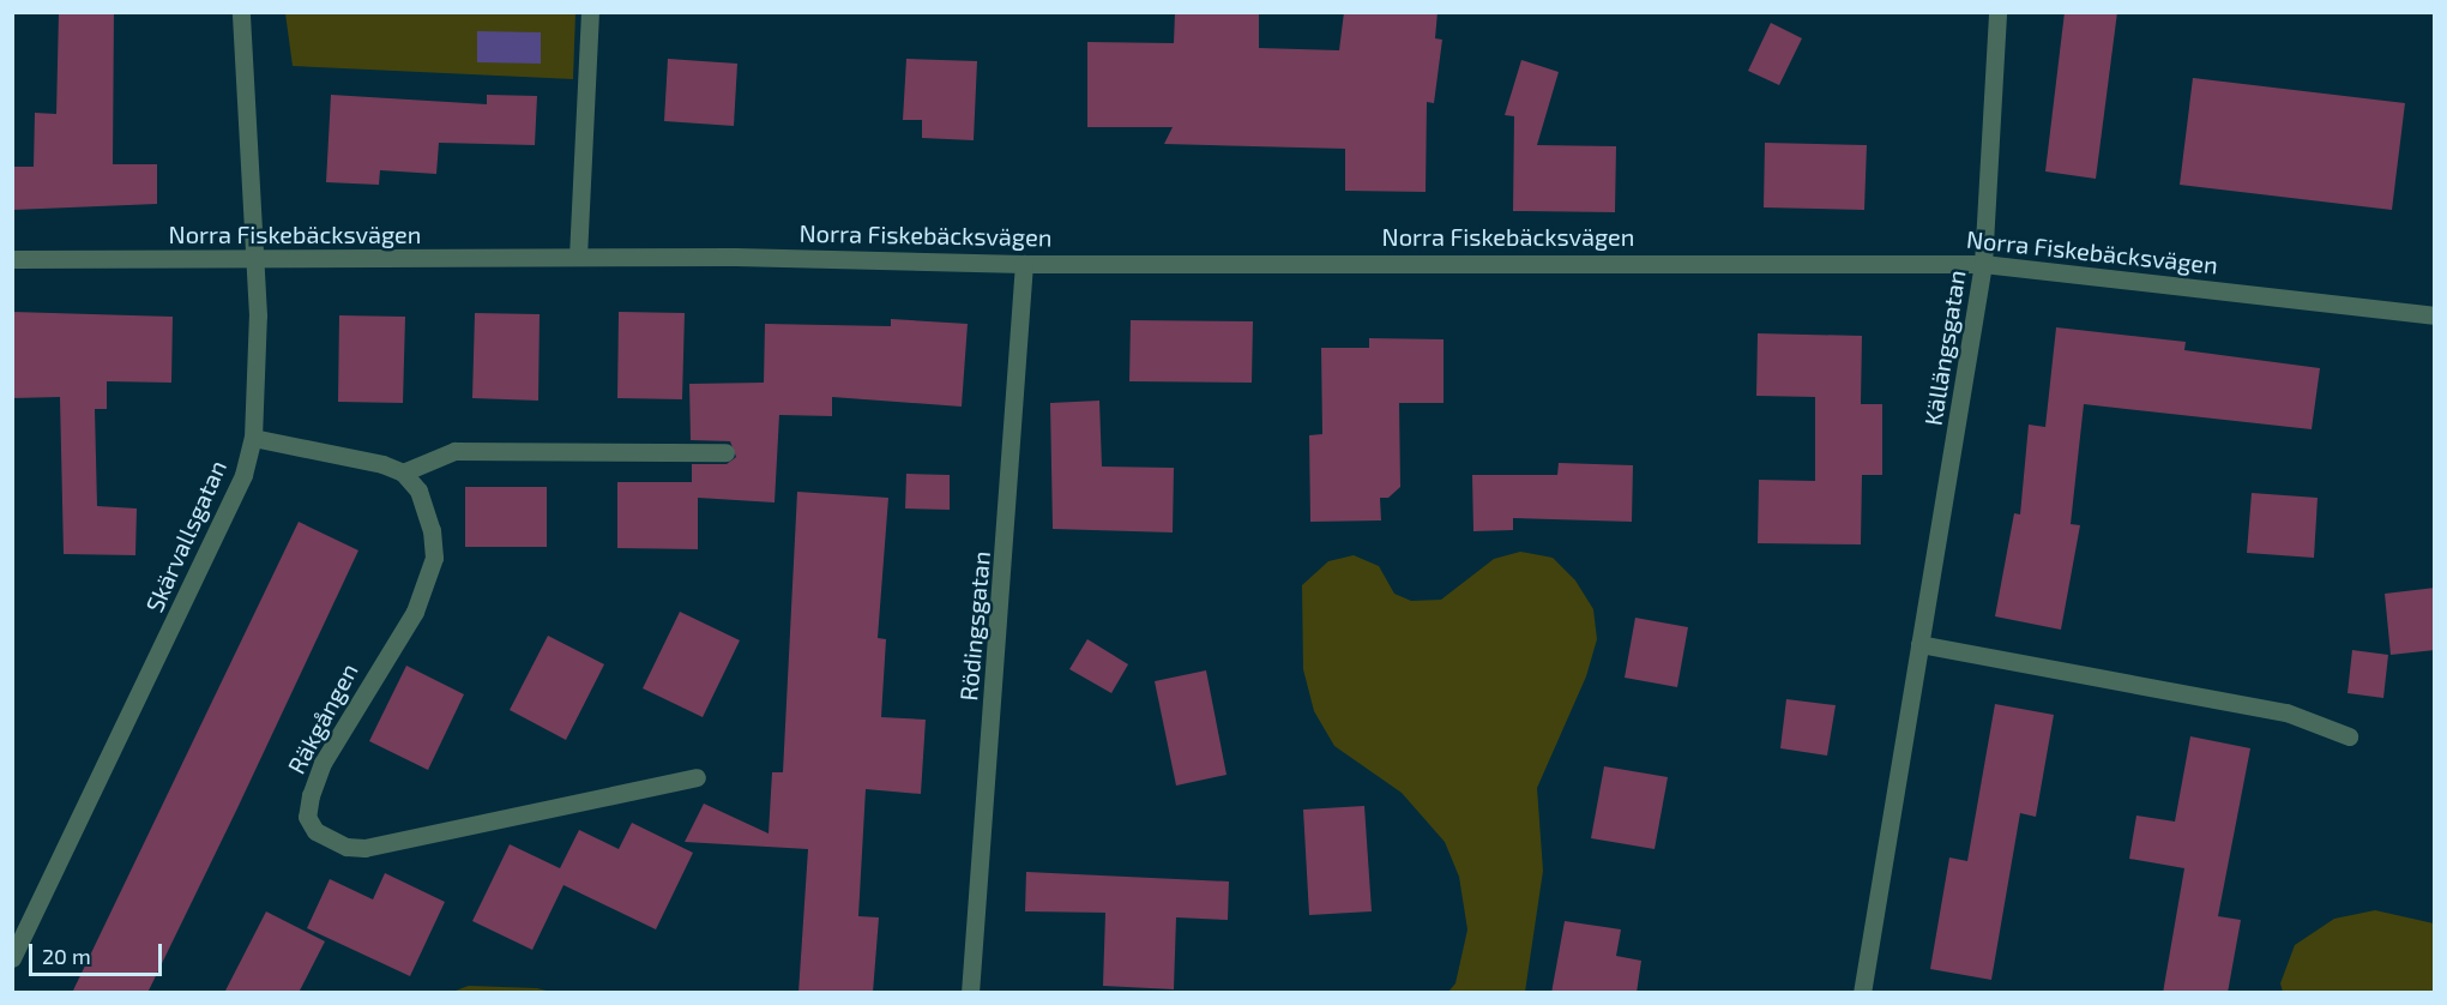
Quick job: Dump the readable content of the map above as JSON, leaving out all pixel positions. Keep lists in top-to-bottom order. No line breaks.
{"streets":{"street":["Norra Fiskebäcksvägen","Källängsgatan","Skärvallsgatan","Rödingsgatan","Räkgången"]},"crossings":[["Norra Fiskebäcksvägen","Källängsgatan"],["Norra Fiskebäcksvägen","Skärvallsgatan"],["Norra Fiskebäcksvägen","Rödingsgatan"]],"scale_bar":"20 m"}
